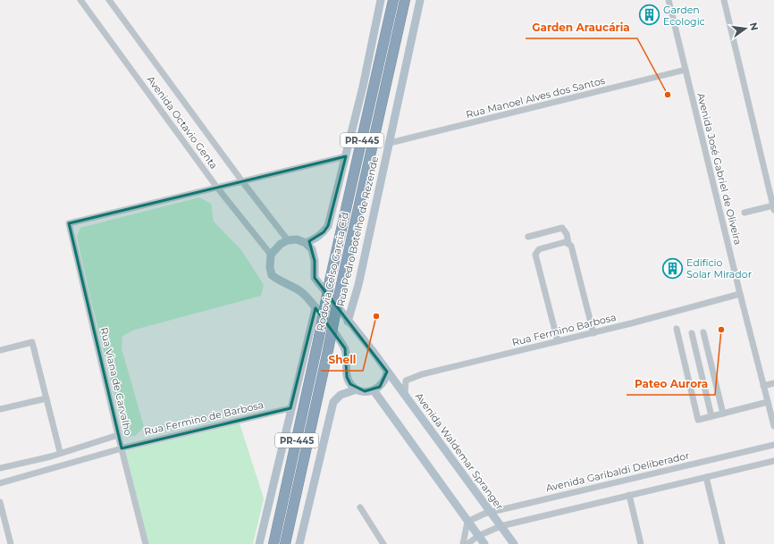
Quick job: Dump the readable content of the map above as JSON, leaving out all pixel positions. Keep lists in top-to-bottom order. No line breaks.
{"streets":{"highway":["PR-445","Rodovia Celso Garcia Cid"],"main road":["Rua Pedro Botelho de Rezende","Avenida Waldemar Spranger"],"street":["Rua Manoel Alves dos Santos","Avenida Octavio Genta","Avenida José Gabriel de Oliveira","Rua Fermino Barbosa","Rua Viana de Carvalho","Rua Fermino de Barbosa","Avenida Garibaldi Deliberador"]},"crossings":[["Rua Manoel Alves dos Santos","Avenida José Gabriel de Oliveira"],["Rua Manoel Alves dos Santos","Rua Pedro Botelho de Rezende"],["Avenida Octavio Genta","Rua Viana de Carvalho"],["Avenida José Gabriel de Oliveira","Rua Fermino Barbosa"],["Rua Pedro Botelho de Rezende","Avenida Waldemar Spranger"],["Rua Fermino Barbosa","Avenida Waldemar Spranger"],["Rua Viana de Carvalho","Rua Fermino de Barbosa"],["Avenida Waldemar Spranger","Avenida Garibaldi Deliberador"]],"places":{"building":["Garden Ecologic","Edifício Solar Mirador"],"other":["Garden Araucária","Shell","Pateo Aurora"]},"north":"right"}
